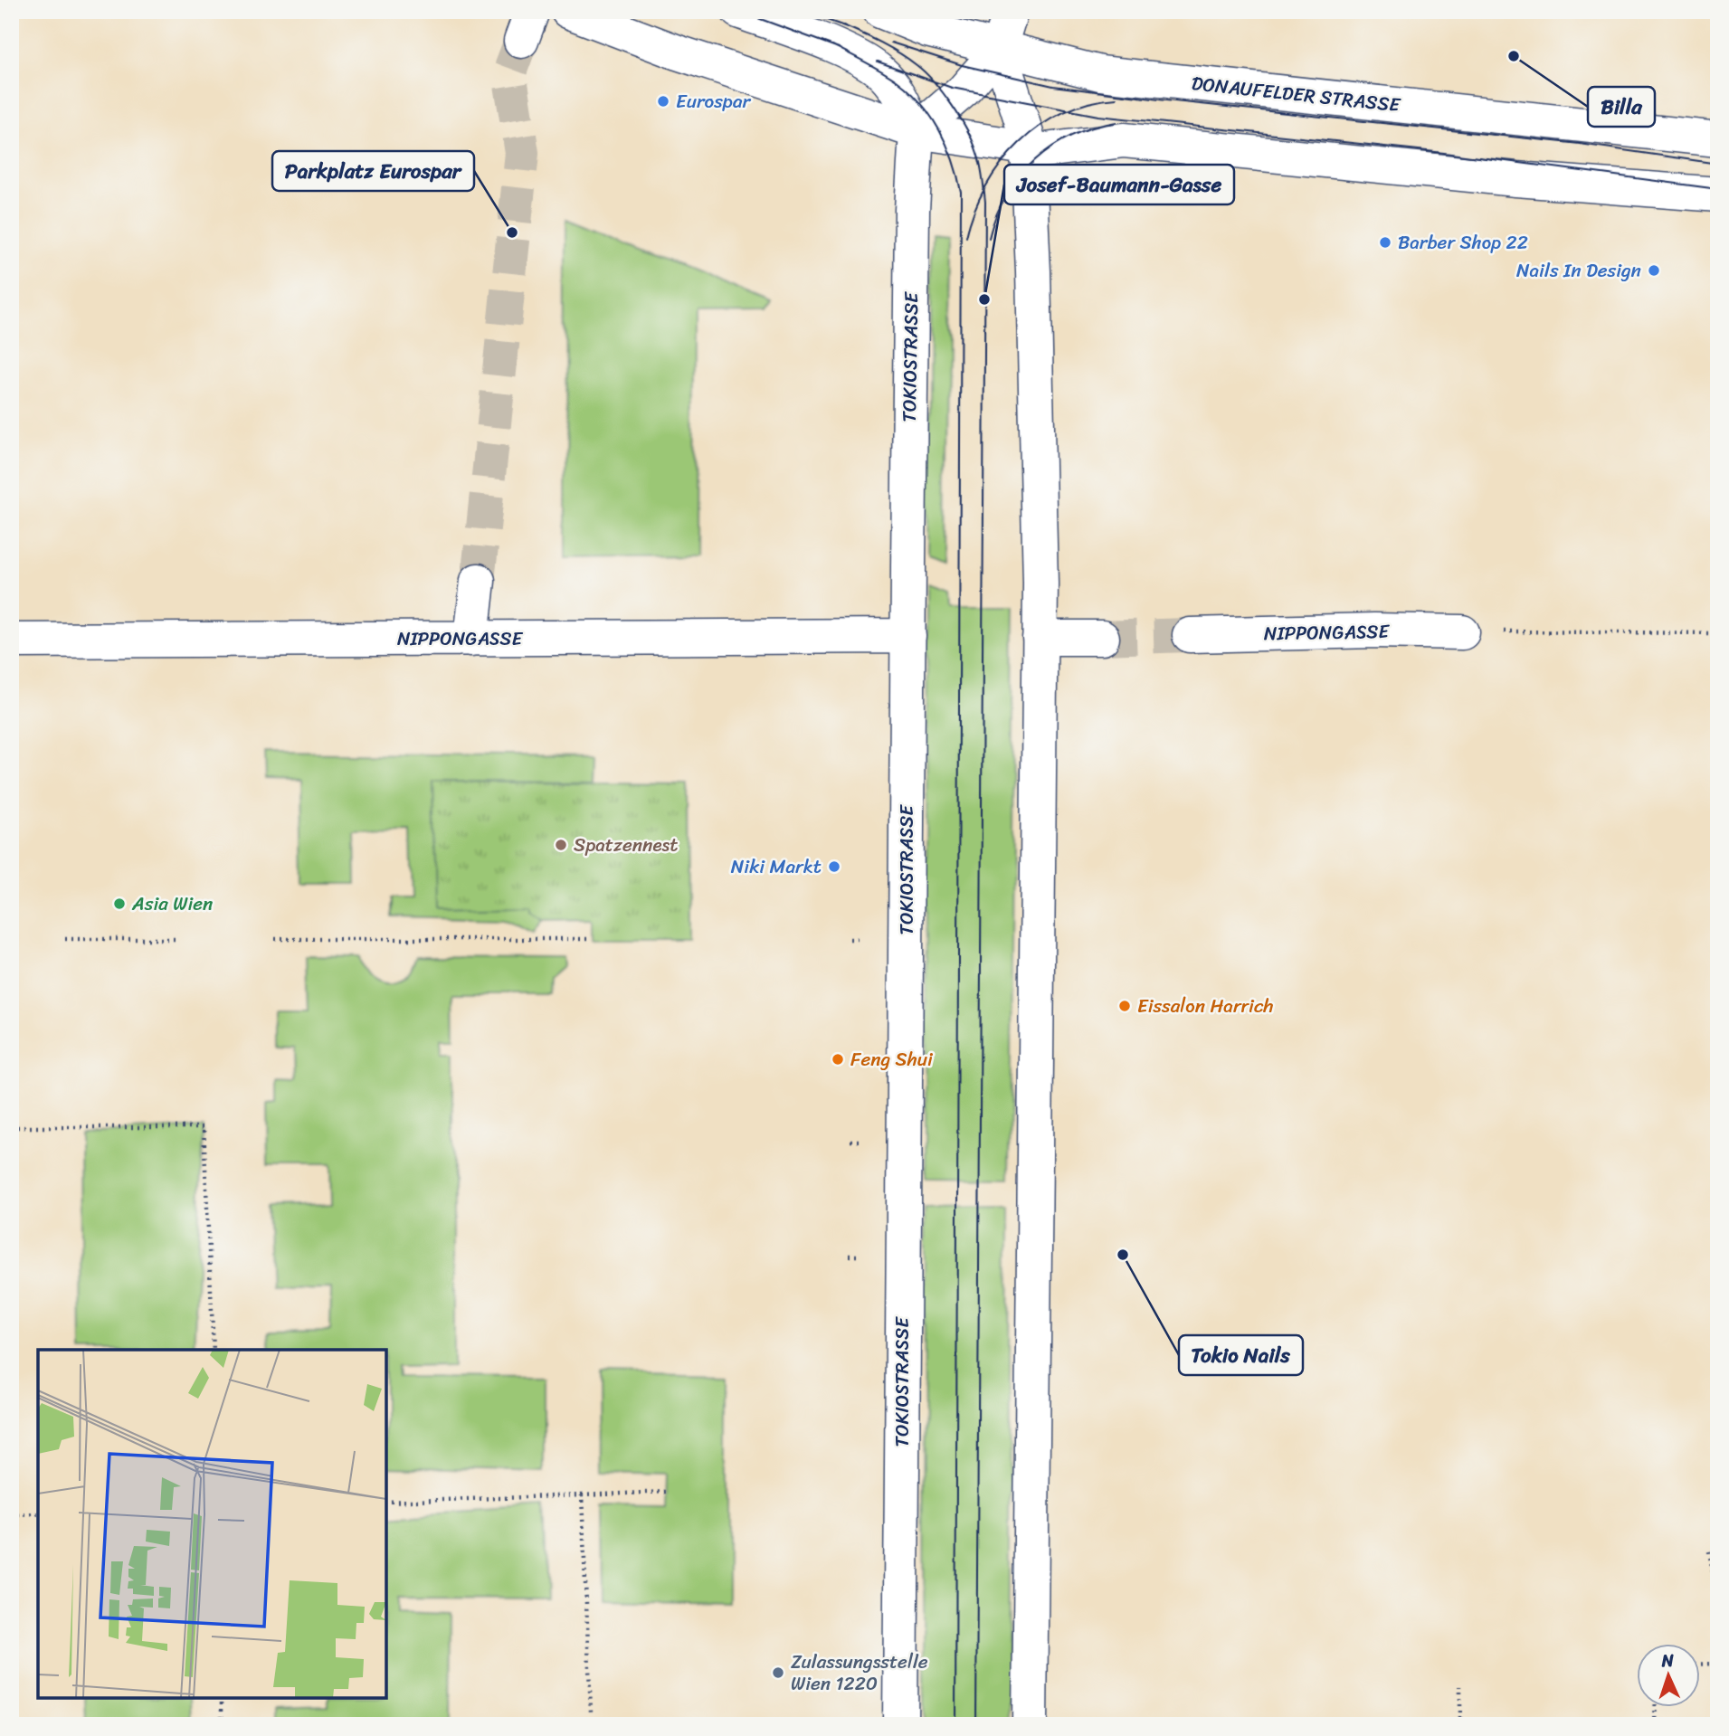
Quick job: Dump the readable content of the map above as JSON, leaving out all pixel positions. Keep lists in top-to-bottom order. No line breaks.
{"streets":{"street":["DONAUFELDER STRASSE","TOKIOSTRASSE","NIPPONGASSE"]},"crossings":[["TOKIOSTRASSE","NIPPONGASSE"]],"places":["Billa","Eurospar","Parkplatz Eurospar","Barber Shop 22","Nails In Design","Josef-Baumann-Gasse","Spatzennest","Niki Markt","Asia Wien","Eissalon Harrich","Feng Shui","Tokio Nails","Zulassungsstelle Wien 1220"],"north":"top"}
